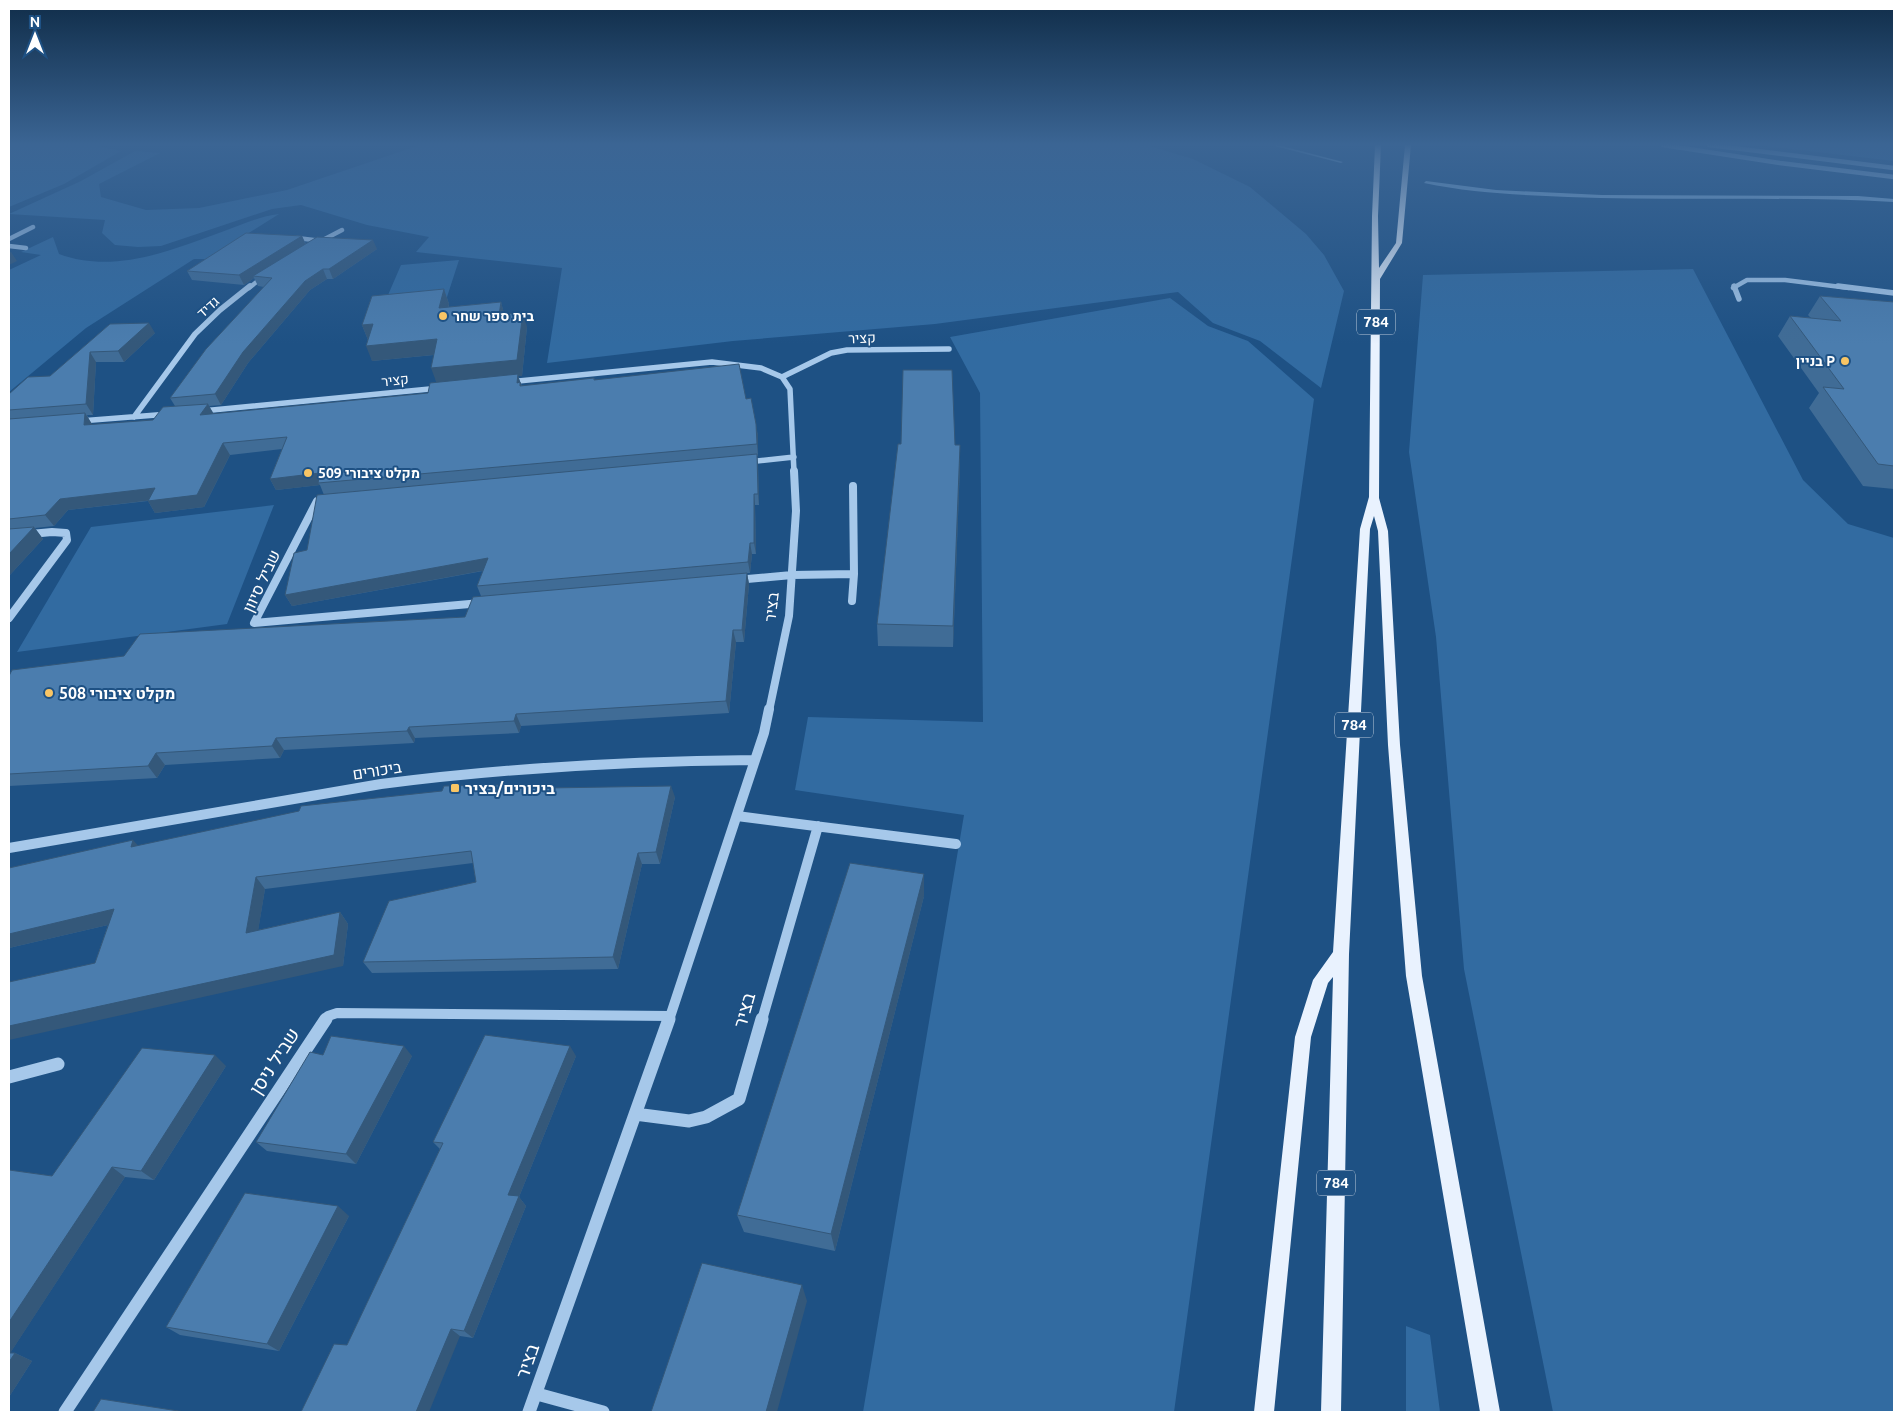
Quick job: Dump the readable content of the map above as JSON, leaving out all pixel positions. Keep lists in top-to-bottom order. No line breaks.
{"streets":{"main road":["784"],"street":["גדיד","קציר","שביל סיוון","בציר","ביכורים","שביל ניסן"]},"crossings":[["בציר","ביכורים"],["בציר","שביל ניסן"]],"places":{"other":["בית ספר שחר","בניין P","מקלט ציבורי 509","מקלט ציבורי 508"],"transit":["ביכורים/בציר"]},"north":"top"}
